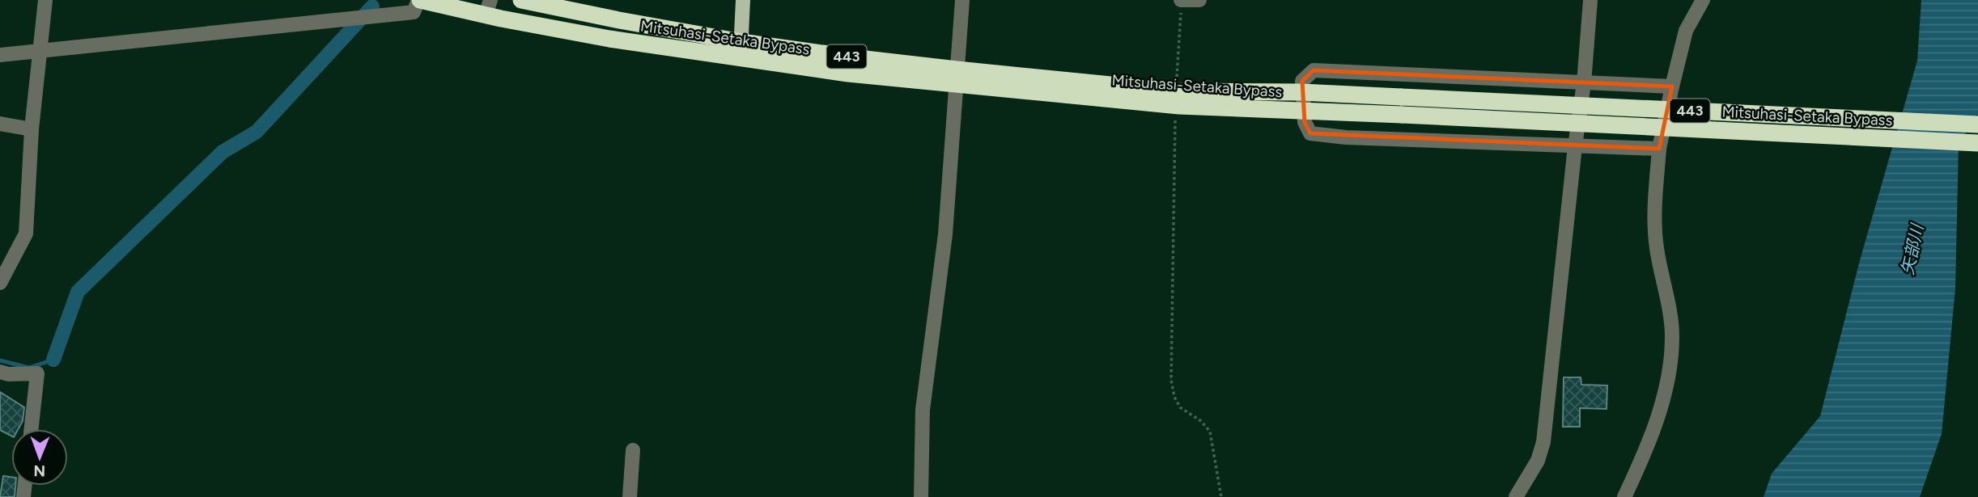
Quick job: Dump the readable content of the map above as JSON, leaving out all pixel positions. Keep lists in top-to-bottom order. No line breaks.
{"streets":{"highway":["Mitsuhasi-Setaka Bypass","443"]},"water":["矢部川"],"north":"bottom"}
